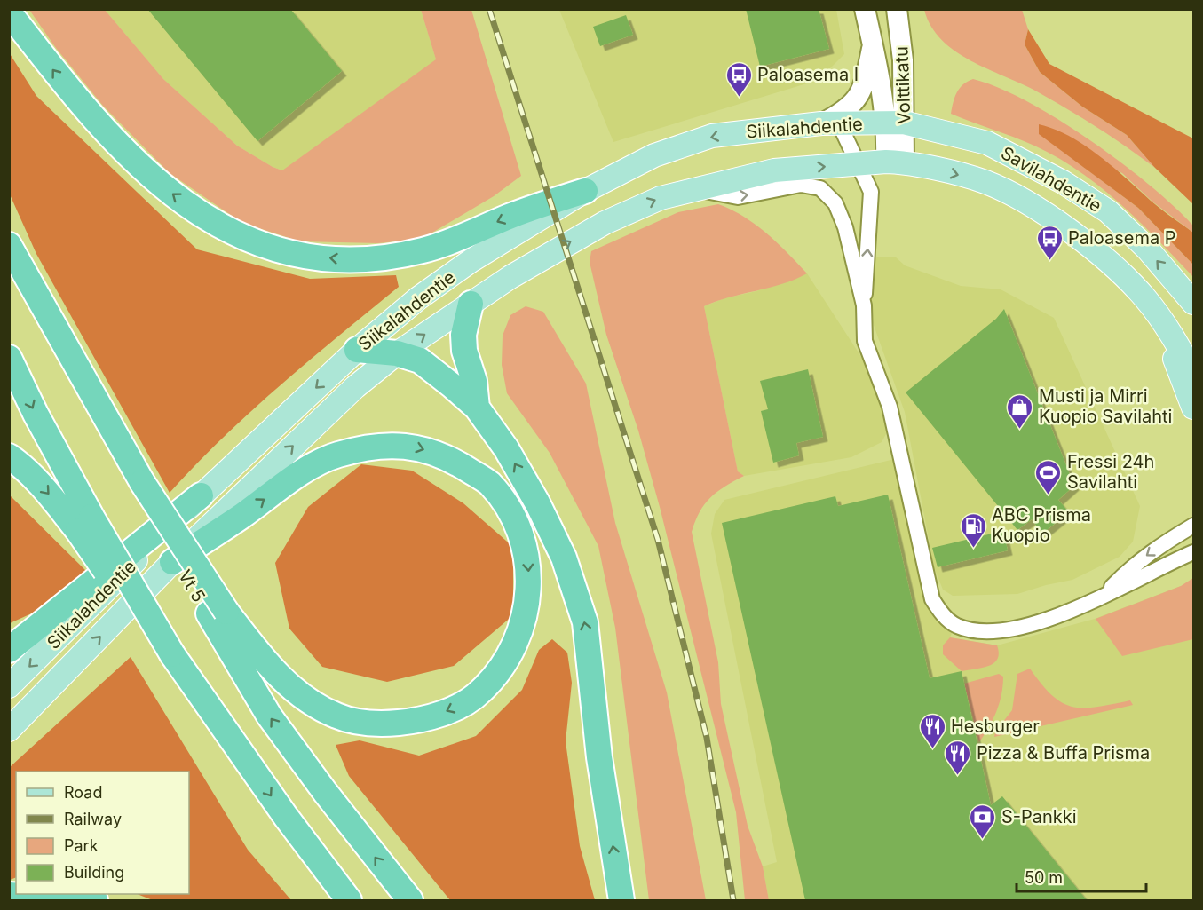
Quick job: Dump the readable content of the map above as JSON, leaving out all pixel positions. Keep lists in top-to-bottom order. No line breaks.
{"streets":{"highway":["Vt 5"],"main road":["Volttikatu","Siikalahdentie","Savilahdentie"]},"crossings":[["Volttikatu","Siikalahdentie"],["Volttikatu","Savilahdentie"],["Siikalahdentie","Savilahdentie"]],"places":{"bus stop":["Paloasema I","Paloasema P"],"shop":["Musti ja Mirri Kuopio Savilahti"],"sports":["Fressi 24h Savilahti"],"fuel station":["ABC Prisma Kuopio"],"restaurant":["Hesburger","Pizza & Buffa Prisma"],"bank":["S-Pankki"]},"legend":["Road","Railway","Park","Building"],"scale_bar":"50 m"}
